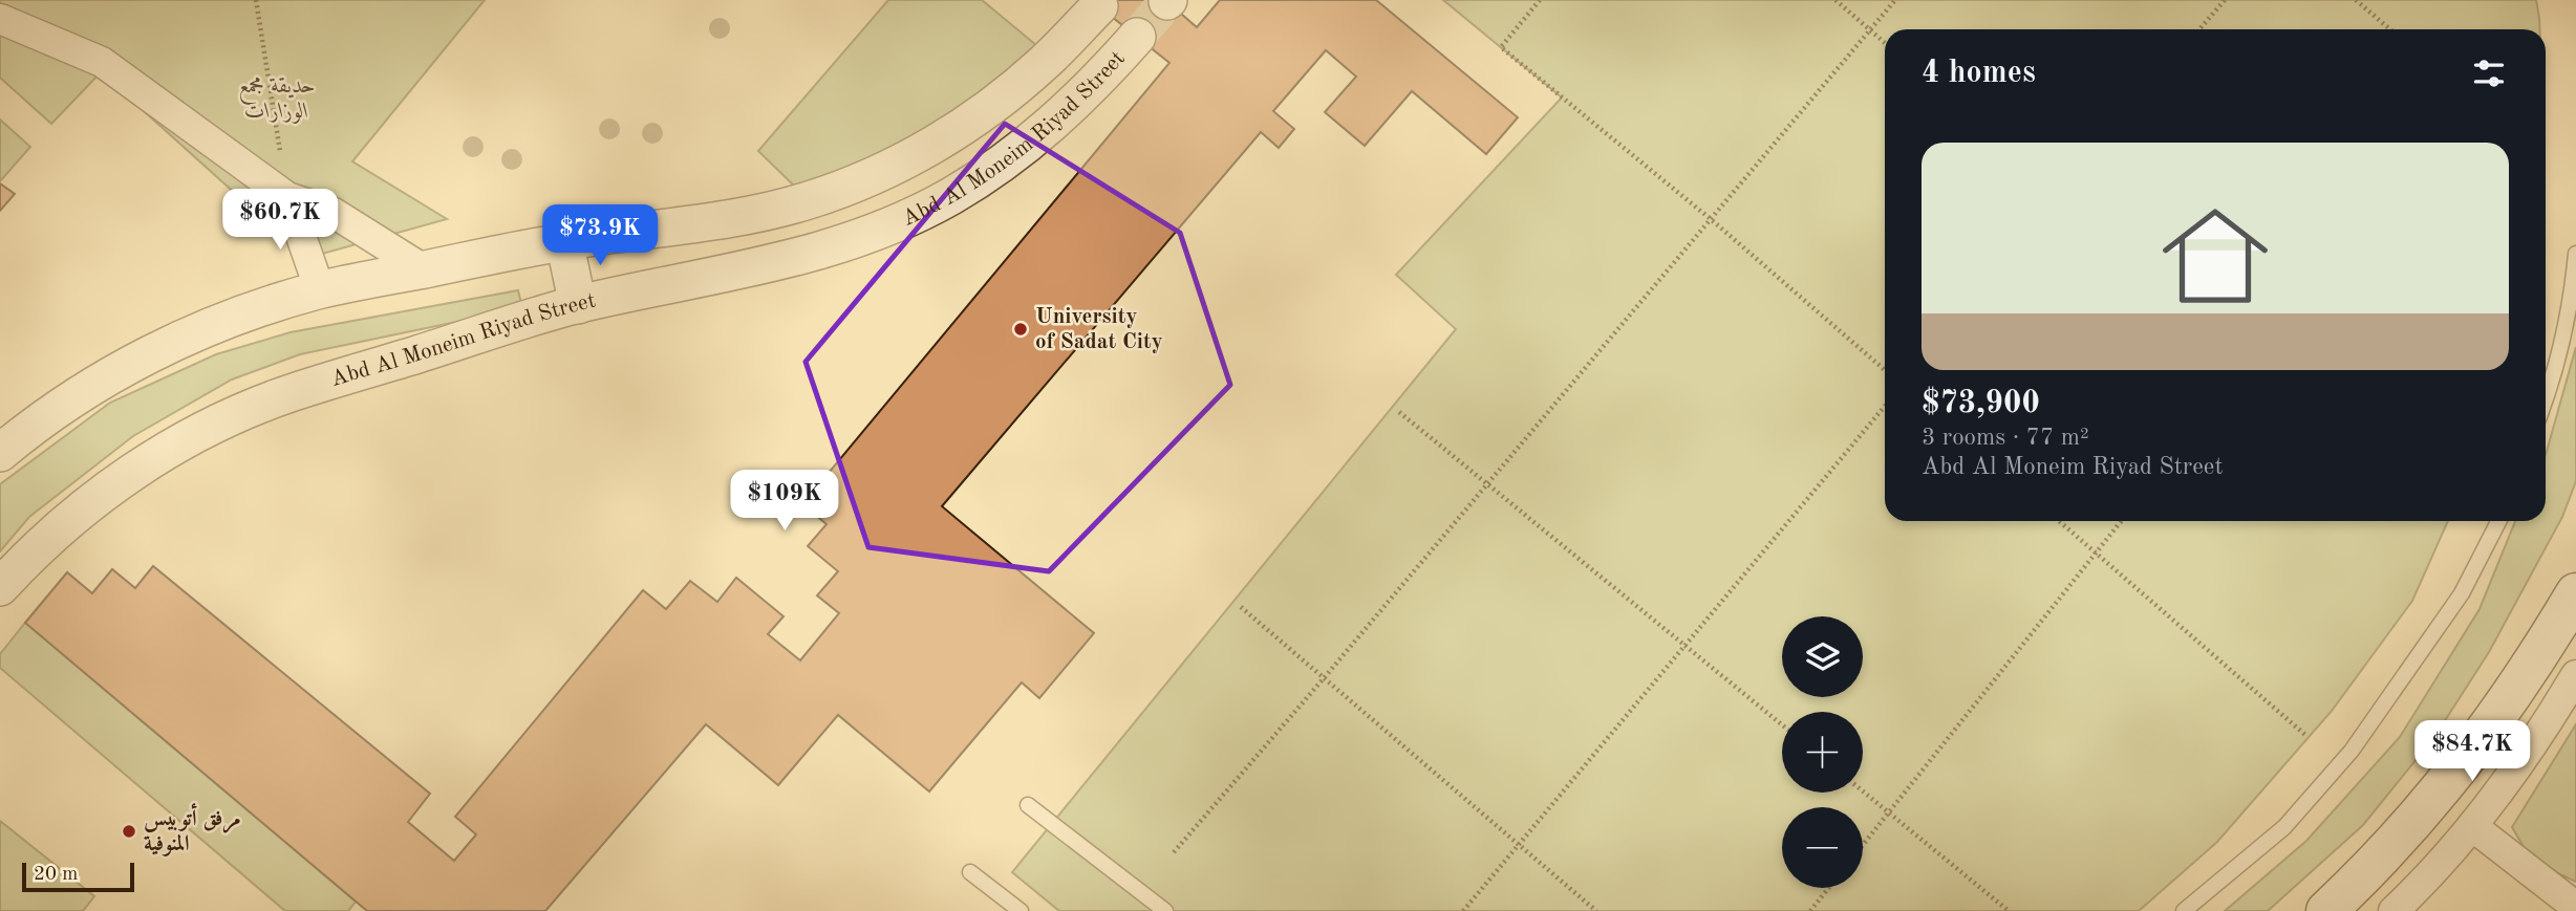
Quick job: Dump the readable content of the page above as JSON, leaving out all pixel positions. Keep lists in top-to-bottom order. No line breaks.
{"streets":{"street":["Abd Al Moneim Riyad Street"]},"parks":["حديقة مجمع الوزارات"],"places":["University of Sadat City","مرفق أتوبيس المنوفية"],"scale_bar":"20 m","page":{"heading":"4 homes","list":[{"name":"$73,900","note":"3 rooms · 77 m² · Abd Al Moneim Riyad Street"}],"price":["$60.7K","$73.9K","$109K","$84.7K"],"map_buttons":["+","−"],"scale":"20 m"}}
